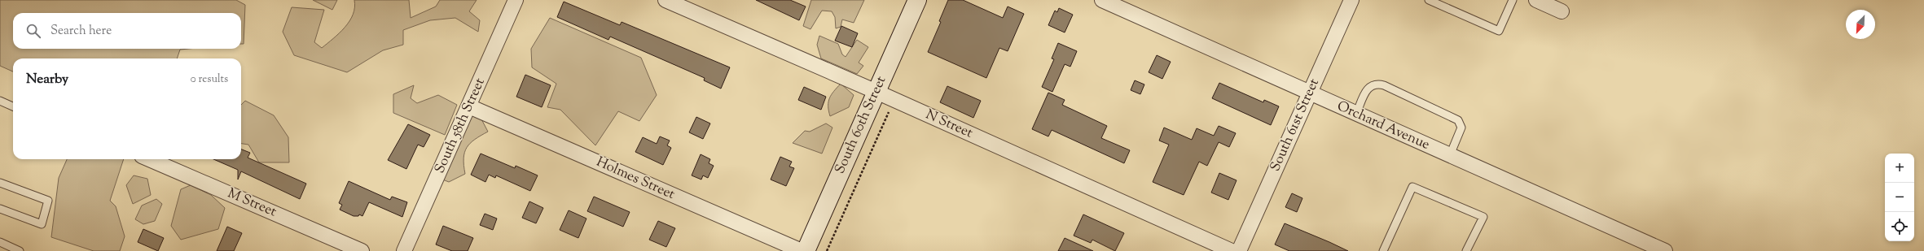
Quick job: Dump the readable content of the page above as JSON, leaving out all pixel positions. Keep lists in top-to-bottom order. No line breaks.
{"streets":{"main road":["South 60th Street"],"street":["N Street","South 61st Street","South 58th Street","Orchard Avenue","Holmes Street","M Street"]},"crossings":[["N Street","South 60th Street"],["South 61st Street","Orchard Avenue"],["South 58th Street","Holmes Street"]],"north":"bottom left","page":{"search":"Search here","heading":["Nearby","0 results"],"map_buttons":["+","−"]}}
